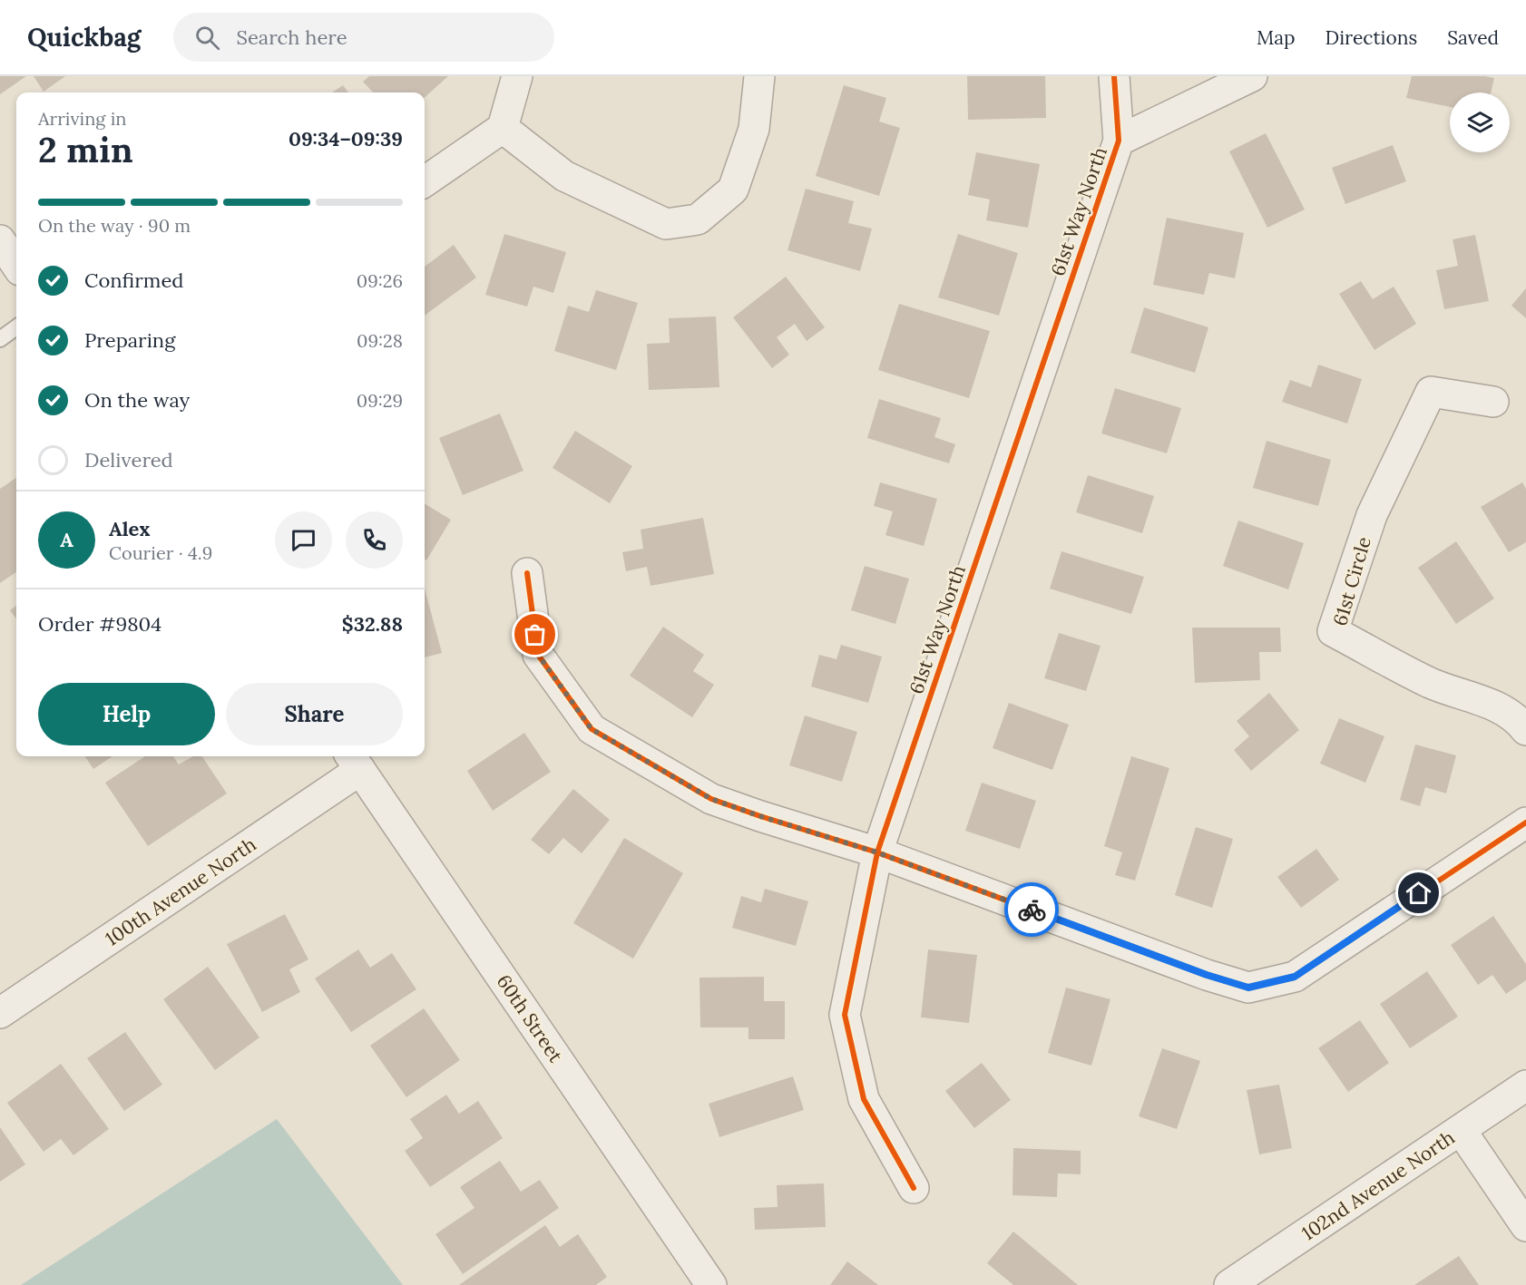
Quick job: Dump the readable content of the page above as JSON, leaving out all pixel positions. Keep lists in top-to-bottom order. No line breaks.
{"streets":{"street":["61st Way North","61st Circle","100th Avenue North","60th Street","102nd Avenue North"]},"crossings":[["100th Avenue North","60th Street"]],"page":{"header":"Quickbag","search":"Search here","nav":["Map","Directions","Saved"],"heading":["2 min","Arriving in","09:34–09:39"],"panel":["Alex","Courier · 4.9","Order #9804","$32.88"],"bar":"On the way · 90 m","list":[["Confirmed","09:26"],["Preparing","09:28"],["On the way","09:29"],"Delivered"],"round":"A","buttons":["Help","Share"]}}
